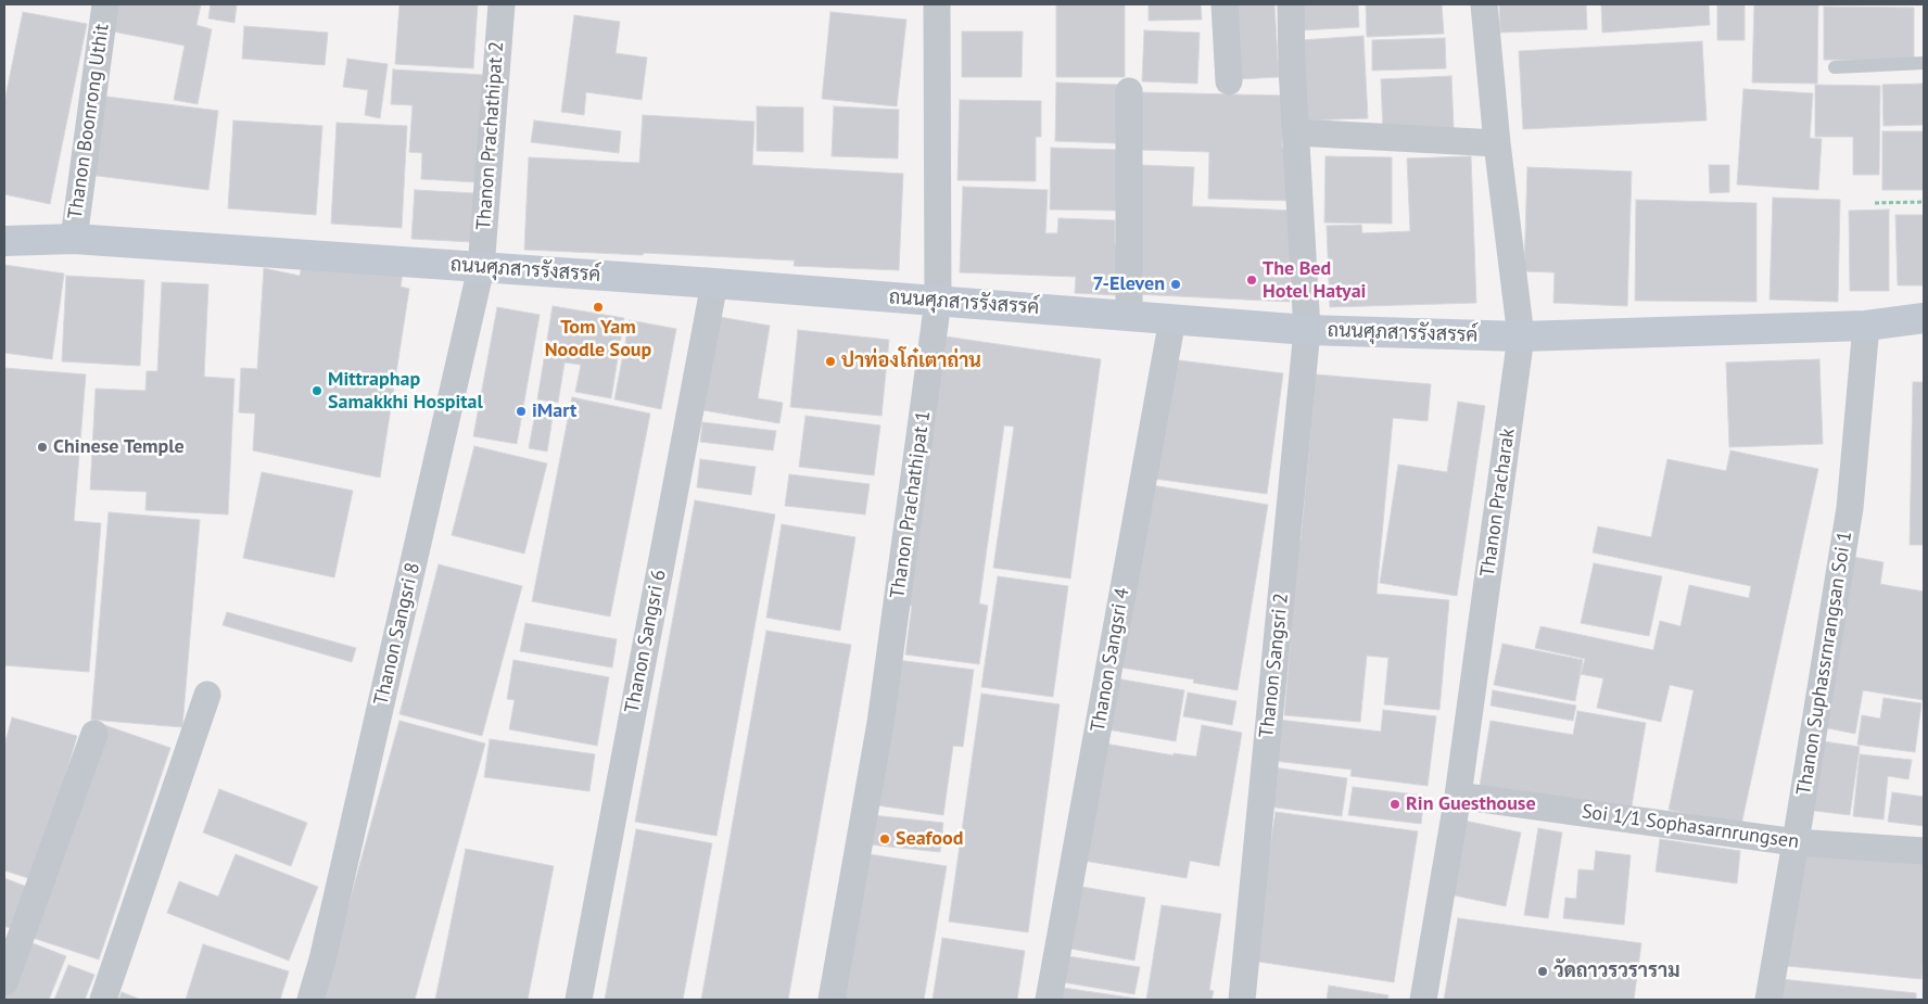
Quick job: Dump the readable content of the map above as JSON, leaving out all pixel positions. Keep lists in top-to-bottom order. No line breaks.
{"streets":{"street":["Thanon Boonrong Uthit","Thanon Prachathipat 2","ถนนศุภสารรังสรรค์","Thanon Pracharak","Thanon Prachathipat 1","Thanon Sangsri 8","Thanon Sangsri 6","Thanon Sangsri 4","Thanon Suphassrnrangsan Soi 1","Thanon Sangsri 2","Soi 1/1 Sophasarnrungsen"]},"crossings":[["Thanon Boonrong Uthit","ถนนศุภสารรังสรรค์"],["Thanon Prachathipat 2","ถนนศุภสารรังสรรค์"],["Thanon Prachathipat 2","Thanon Sangsri 8"],["ถนนศุภสารรังสรรค์","Thanon Pracharak"],["ถนนศุภสารรังสรรค์","Thanon Prachathipat 1"],["ถนนศุภสารรังสรรค์","Thanon Sangsri 8"],["ถนนศุภสารรังสรรค์","Thanon Sangsri 6"],["ถนนศุภสารรังสรรค์","Thanon Sangsri 4"],["ถนนศุภสารรังสรรค์","Thanon Suphassrnrangsan Soi 1"],["ถนนศุภสารรังสรรค์","Thanon Sangsri 2"],["Thanon Pracharak","Soi 1/1 Sophasarnrungsen"],["Thanon Suphassrnrangsan Soi 1","Soi 1/1 Sophasarnrungsen"]],"places":["The Bed Hotel Hatyai","7-Eleven","Tom Yam Noodle Soup","ปาท่องโก๋เตาถ่าน","Mittraphap Samakkhi Hospital","iMart","Chinese Temple","Rin Guesthouse","Seafood","วัดถาวรวราราม"]}
